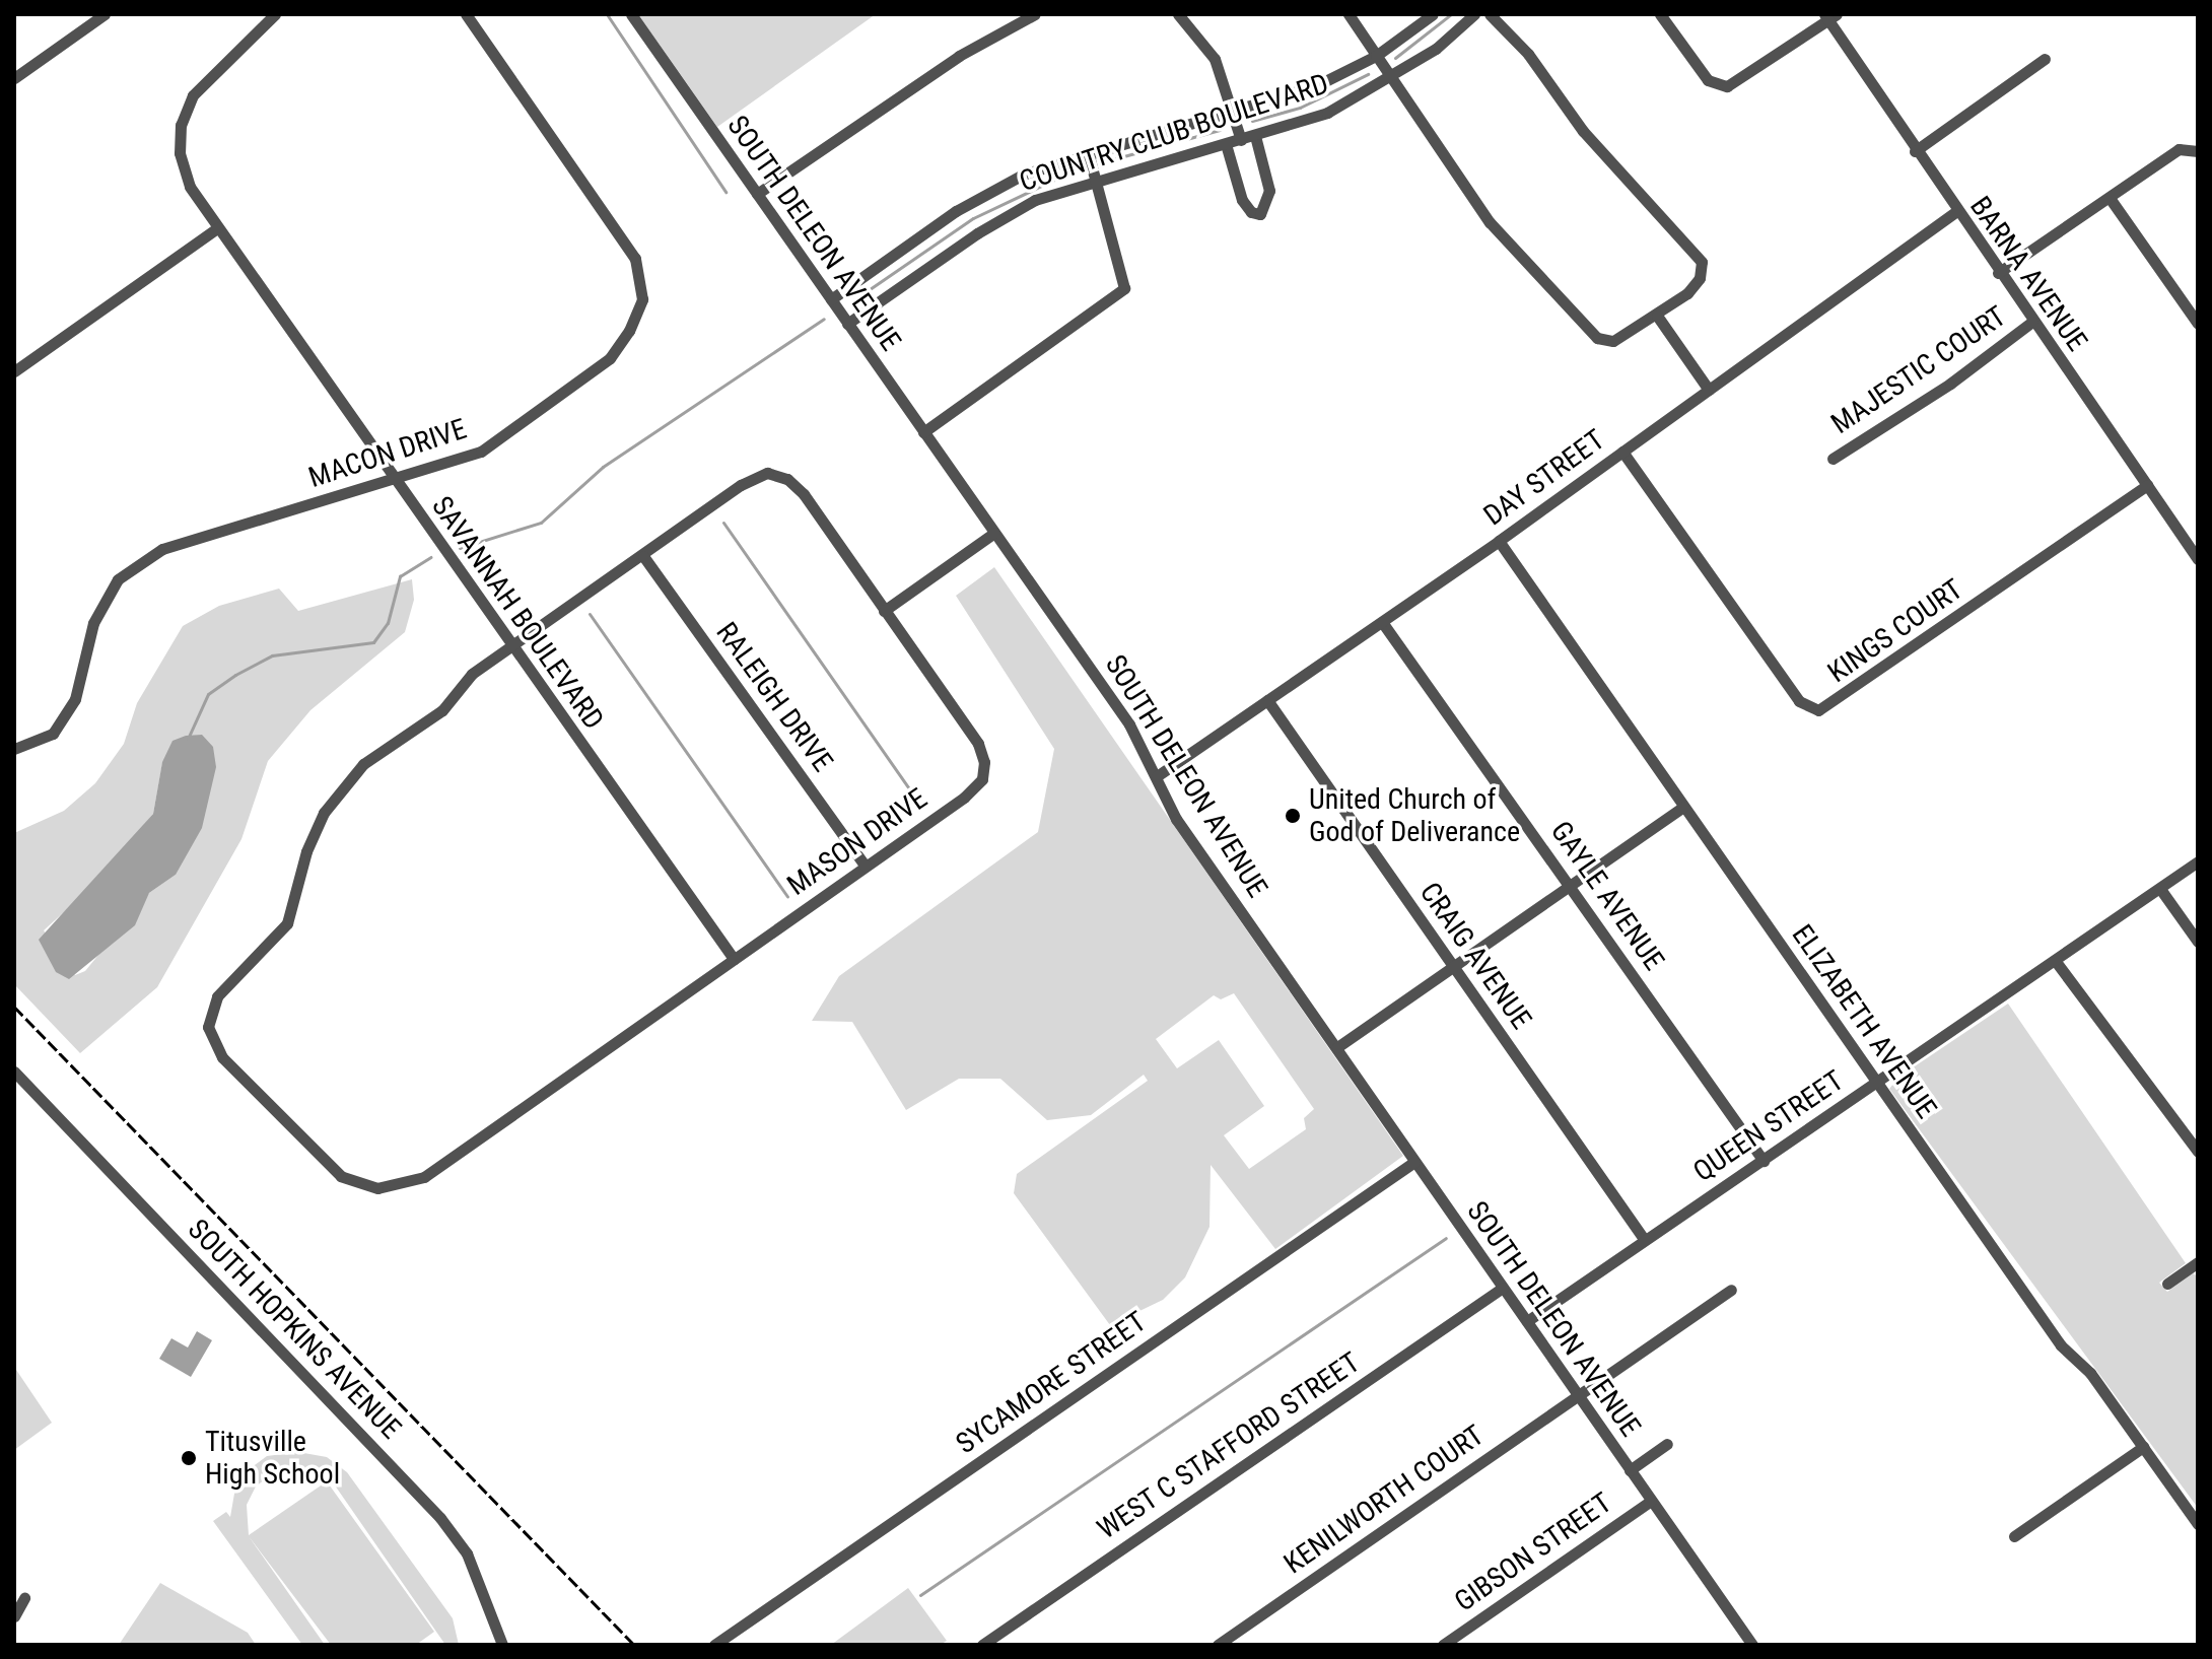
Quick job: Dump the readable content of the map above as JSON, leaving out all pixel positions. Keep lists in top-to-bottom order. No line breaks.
{"streets":{"street":["COUNTRY CLUB BOULEVARD","SOUTH DELEON AVENUE","BARNA AVENUE","MAJESTIC COURT","MACON DRIVE","DAY STREET","SAVANNAH BOULEVARD","KINGS COURT","RALEIGH DRIVE","MASON DRIVE","GAYLE AVENUE","CRAIG AVENUE","ELIZABETH AVENUE","QUEEN STREET","SOUTH HOPKINS AVENUE","SYCAMORE STREET","WEST C STAFFORD STREET","KENILWORTH COURT","GIBSON STREET"]},"crossings":[["COUNTRY CLUB BOULEVARD","SOUTH DELEON AVENUE"],["SOUTH DELEON AVENUE","DAY STREET"],["SOUTH DELEON AVENUE","QUEEN STREET"],["SOUTH DELEON AVENUE","SYCAMORE STREET"],["SOUTH DELEON AVENUE","WEST C STAFFORD STREET"],["SOUTH DELEON AVENUE","KENILWORTH COURT"],["SOUTH DELEON AVENUE","GIBSON STREET"],["BARNA AVENUE","MAJESTIC COURT"],["BARNA AVENUE","DAY STREET"],["BARNA AVENUE","KINGS COURT"],["MACON DRIVE","SAVANNAH BOULEVARD"],["DAY STREET","KINGS COURT"],["DAY STREET","GAYLE AVENUE"],["DAY STREET","CRAIG AVENUE"],["DAY STREET","ELIZABETH AVENUE"],["SAVANNAH BOULEVARD","MASON DRIVE"],["RALEIGH DRIVE","MASON DRIVE"],["GAYLE AVENUE","QUEEN STREET"],["CRAIG AVENUE","QUEEN STREET"],["ELIZABETH AVENUE","QUEEN STREET"]],"places":["United Church of God of Deliverance","Titusville High School"]}
